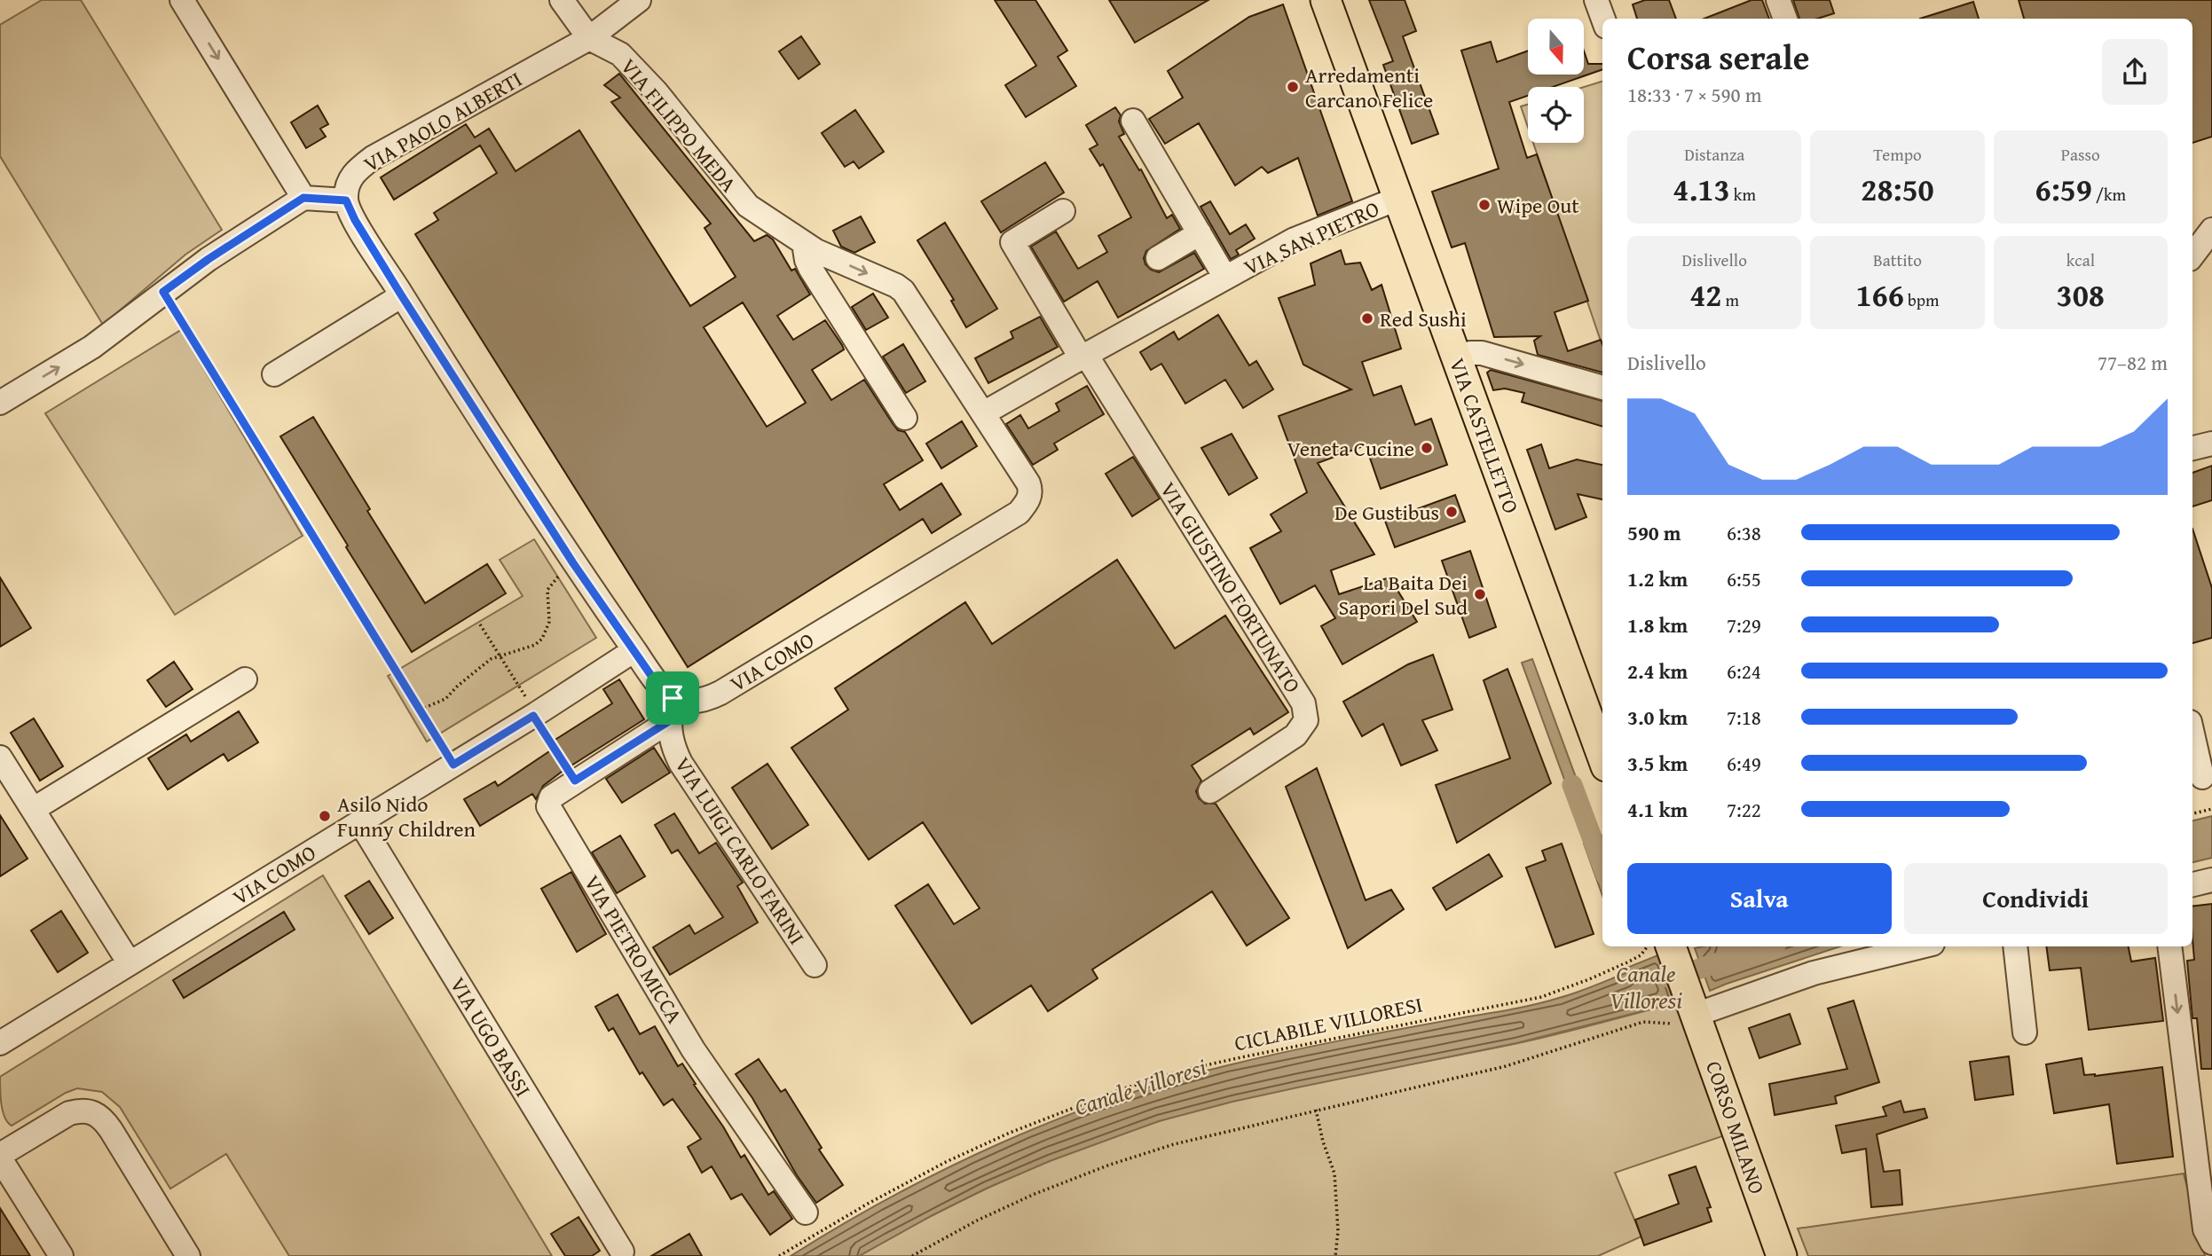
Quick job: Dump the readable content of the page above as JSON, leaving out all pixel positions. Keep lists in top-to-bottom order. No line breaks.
{"streets":{"main road":["VIA CASTELLETTO","CORSO MILANO"],"street":["VIA PAOLO ALBERTI","VIA FILIPPO MEDA","VIA SAN PIETRO","VIA GIUSTINO FORTUNATO","VIA COMO","VIA LUIGI CARLO FARINI","VIA PIETRO MICCA","VIA UGO BASSI"],"path":["CICLABILE VILLORESI"]},"crossings":[["VIA PAOLO ALBERTI","VIA FILIPPO MEDA"],["VIA FILIPPO MEDA","VIA SAN PIETRO"],["VIA FILIPPO MEDA","VIA COMO"],["VIA SAN PIETRO","VIA CASTELLETTO"],["VIA SAN PIETRO","VIA GIUSTINO FORTUNATO"],["VIA COMO","VIA LUIGI CARLO FARINI"],["VIA COMO","VIA PIETRO MICCA"],["VIA COMO","VIA UGO BASSI"],["VIA LUIGI CARLO FARINI","VIA PIETRO MICCA"],["CICLABILE VILLORESI","CORSO MILANO"]],"water":["Canale Villoresi"],"places":["Arredamenti Carcano Felice","Wipe Out","Red Sushi","Veneta Cucine","De Gustibus","La Baita Dei Sapori Del Sud","Asilo Nido Funny Children"],"north":"bottom","page":{"heading":["Corsa serale","18:33 · 7 × 590 m"],"stats":[["Distanza","4.13 km"],["Tempo","28:50"],["Passo","6:59 /km"],["Dislivello","42 m"],["Battito","166 bpm"],["kcal","308"]],"chart":["Dislivello","77–82 m"],"list":[{"name":"590 m","note":"6:38"},{"name":"1.2 km","note":"6:55"},{"name":"1.8 km","note":"7:29"},{"name":"2.4 km","note":"6:24"},{"name":"3.0 km","note":"7:18"},{"name":"3.5 km","note":"6:49"},{"name":"4.1 km","note":"7:22"}],"buttons":["Salva","Condividi"]}}
